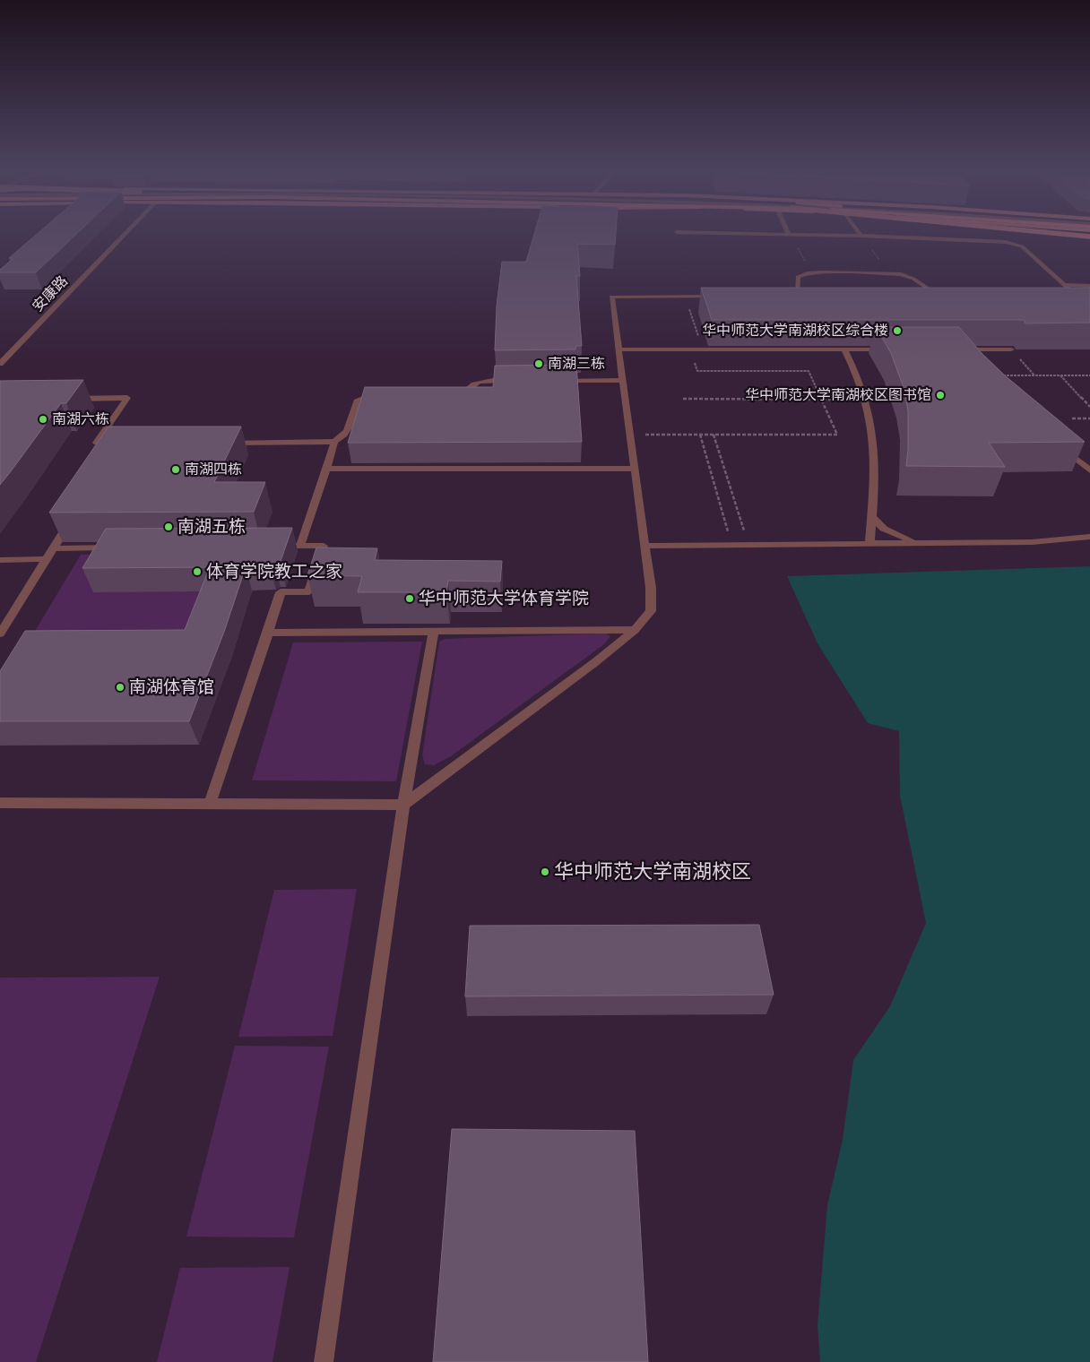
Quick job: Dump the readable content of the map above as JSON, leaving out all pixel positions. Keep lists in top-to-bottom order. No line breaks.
{"streets":{"street":["安康路"]},"places":["华中师范大学南湖校区综合楼","南湖三栋","华中师范大学南湖校区图书馆","南湖六栋","南湖四栋","南湖五栋","体育学院教工之家","华中师范大学体育学院","南湖体育馆","华中师范大学南湖校区"]}
